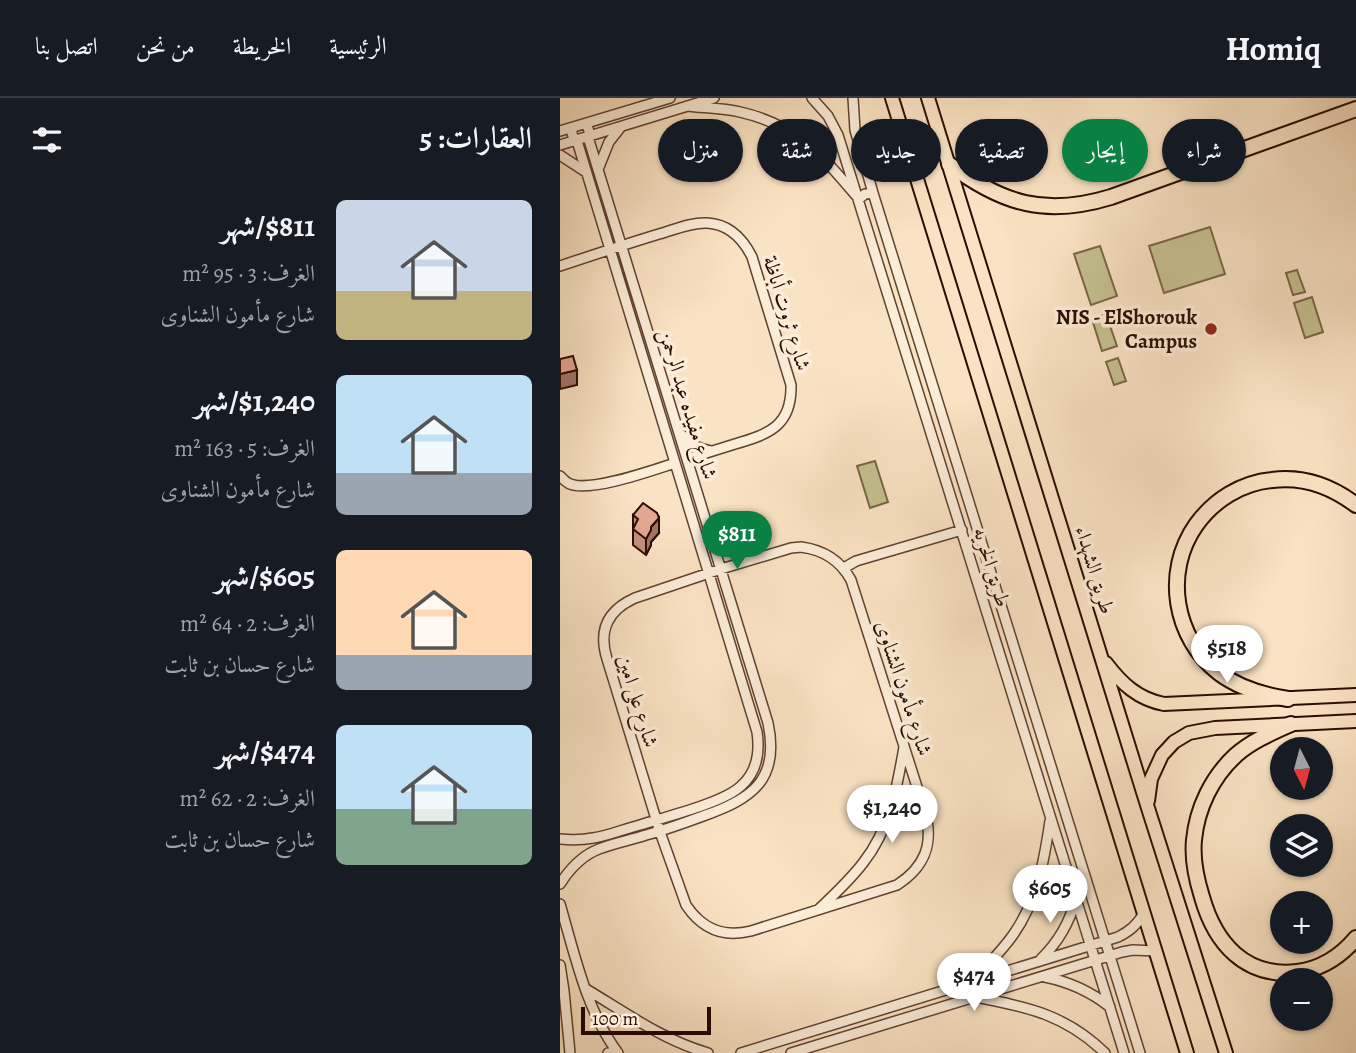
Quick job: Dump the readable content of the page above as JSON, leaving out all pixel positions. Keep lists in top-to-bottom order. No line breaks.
{"streets":{"main road":["طريق الشهداء"],"street":["شارع ثروت أباظة","شارع مفيده عبد الرحمن","طريق الحريه","شارع مأمون الشناوى","شارع على امين"]},"crossings":[["شارع ثروت أباظة","شارع مفيده عبد الرحمن"],["شارع مفيده عبد الرحمن","شارع مأمون الشناوى"],["شارع مفيده عبد الرحمن","شارع على امين"],["شارع مأمون الشناوى","شارع على امين"]],"places":["NIS - ElShorouk Campus"],"scale_bar":"100 m","north":"bottom","page":{"header":"Homiq","nav":["الرئيسية","الخريطة","من نحن","اتصل بنا"],"heading":"العقارات: 5","chip":["شراء","إيجار","تصفية","جديد","شقة","منزل"],"list":[{"name":"$811/شهر","note":"الغرف: 3 · 95 m² · شارع مأمون الشناوى"},{"name":"$1,240/شهر","note":"الغرف: 5 · 163 m² · شارع مأمون الشناوى"},{"name":"$605/شهر","note":"الغرف: 2 · 64 m² · شارع حسان بن ثابت"},{"name":"$474/شهر","note":"الغرف: 2 · 62 m² · شارع حسان بن ثابت"}],"price":["$811","$518","$1,240","$605","$474"],"map_buttons":["+","−"],"scale":"100 m"}}
